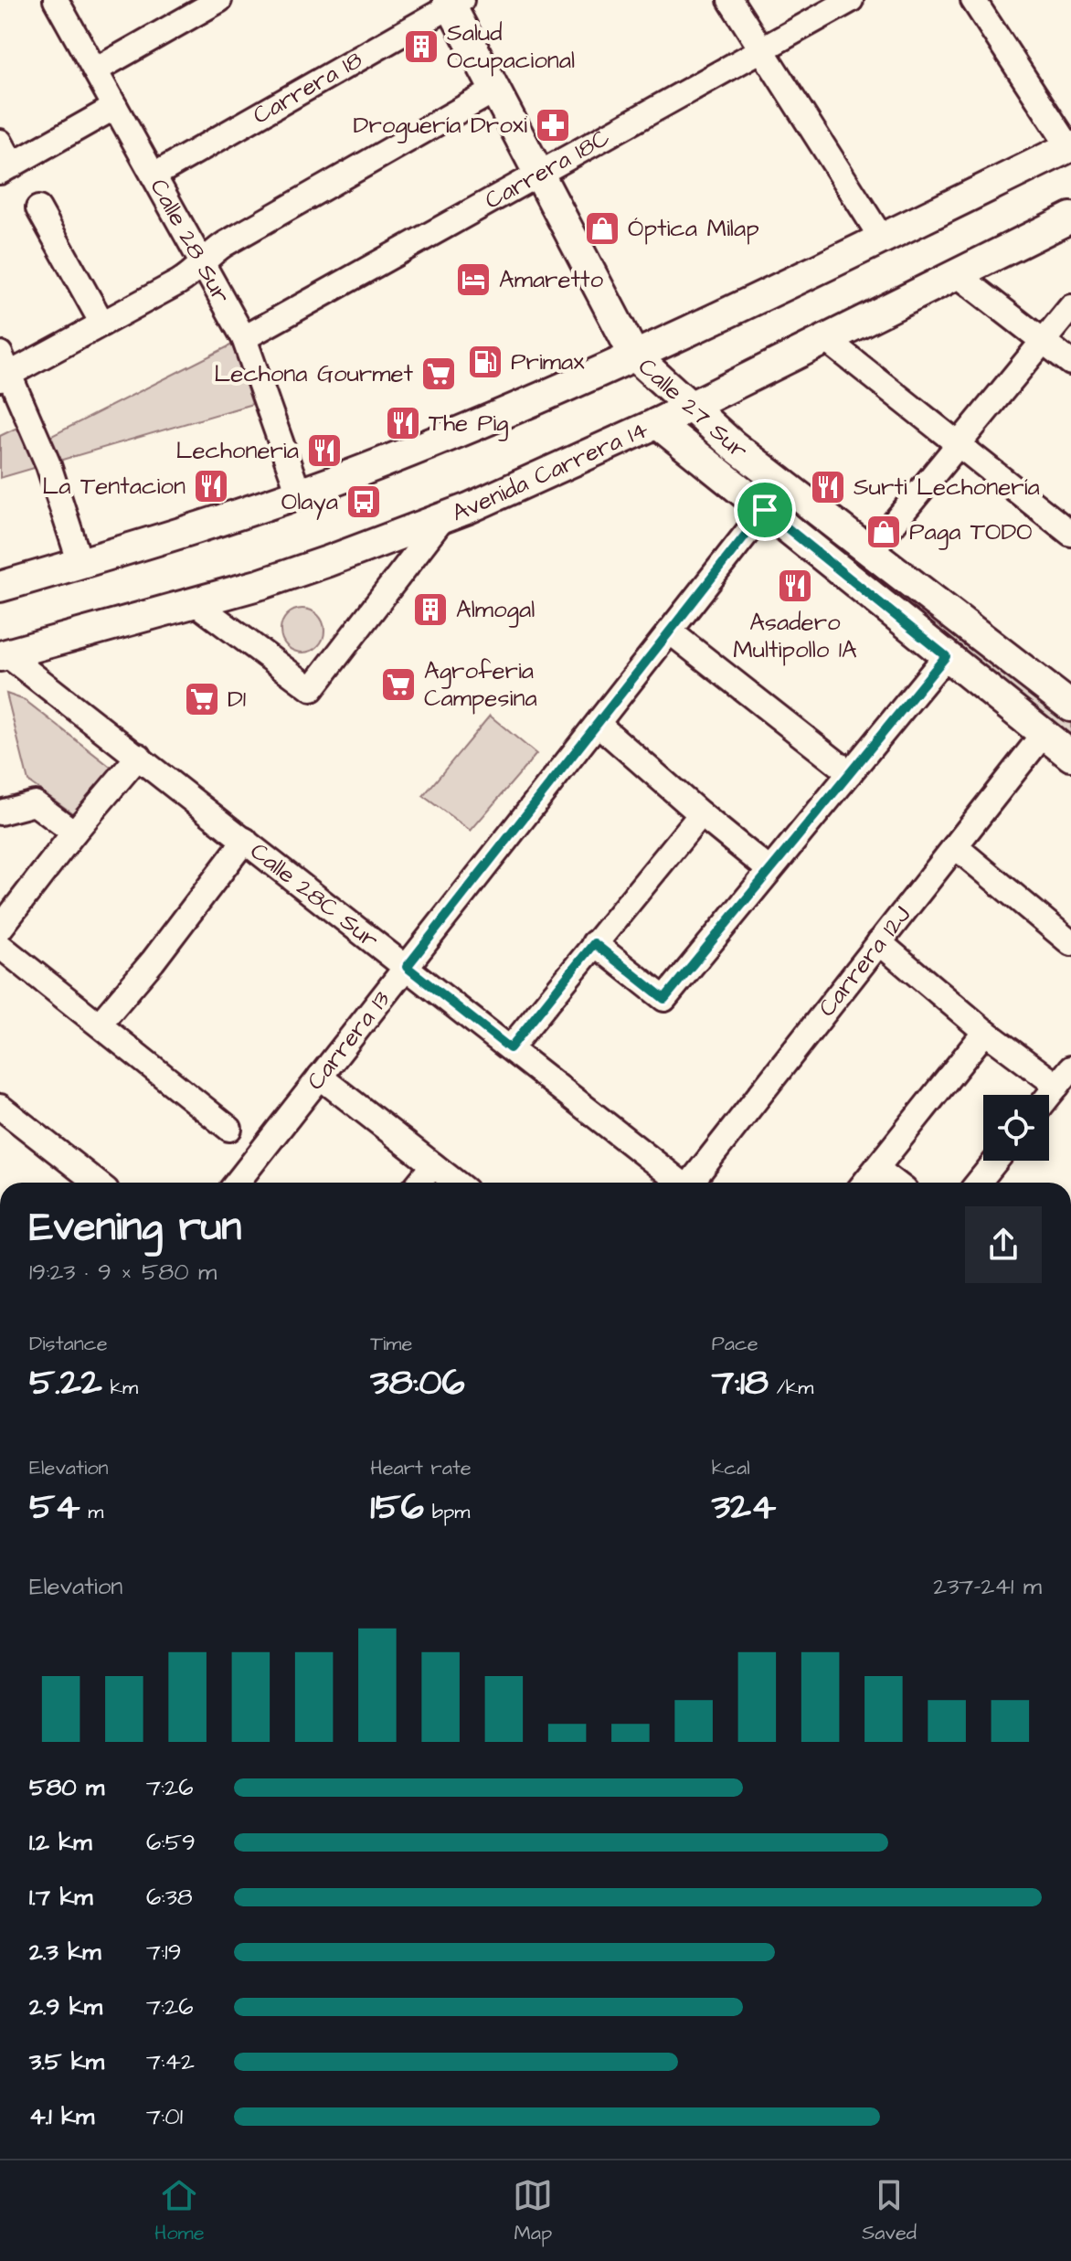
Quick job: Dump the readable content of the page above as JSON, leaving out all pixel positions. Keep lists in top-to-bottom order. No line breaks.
{"streets":{"main road":["Calle 27 Sur","Avenida Carrera 14"],"street":["Carrera 18","Carrera 18C","Calle 28 Sur","Calle 28C Sur","Carrera 12J","Carrera 13"]},"crossings":[["Carrera 18","Calle 28 Sur"],["Carrera 18","Calle 27 Sur"],["Carrera 18C","Calle 28 Sur"],["Carrera 18C","Calle 27 Sur"],["Calle 27 Sur","Avenida Carrera 14"],["Calle 27 Sur","Carrera 12J"],["Calle 27 Sur","Carrera 13"],["Avenida Carrera 14","Calle 28C Sur"],["Calle 28C Sur","Carrera 13"]],"places":{"building":["Salud Ocupacional","Almogal"],"pharmacy":["Droguería Droxi"],"shop":["Óptica Milap","Paga TODO"],"hotel":["Amaretto"],"fuel station":["Primax"],"supermarket":["Lechona Gourmet","Agroferia Campesina","D1"],"restaurant":["The Pig","Lechoneria","La Tentacion","Surti Lechonería","Asadero Multipollo 1A"],"bus stop":["Olaya"]},"page":{"heading":["Evening run","19:23 · 9 × 580 m"],"stats":[["Distance","5.22 km"],["Time","38:06"],["Pace","7:18 /km"],["Elevation","54 m"],["Heart rate","156 bpm"],["kcal","324"]],"chart":["Elevation","237–241 m"],"list":[{"name":"580 m","note":"7:26"},{"name":"1.2 km","note":"6:59"},{"name":"1.7 km","note":"6:38"},{"name":"2.3 km","note":"7:19"},{"name":"2.9 km","note":"7:26"},{"name":"3.5 km","note":"7:42"},{"name":"4.1 km","note":"7:01"}],"tabs":["Home","Map","Saved"]}}
